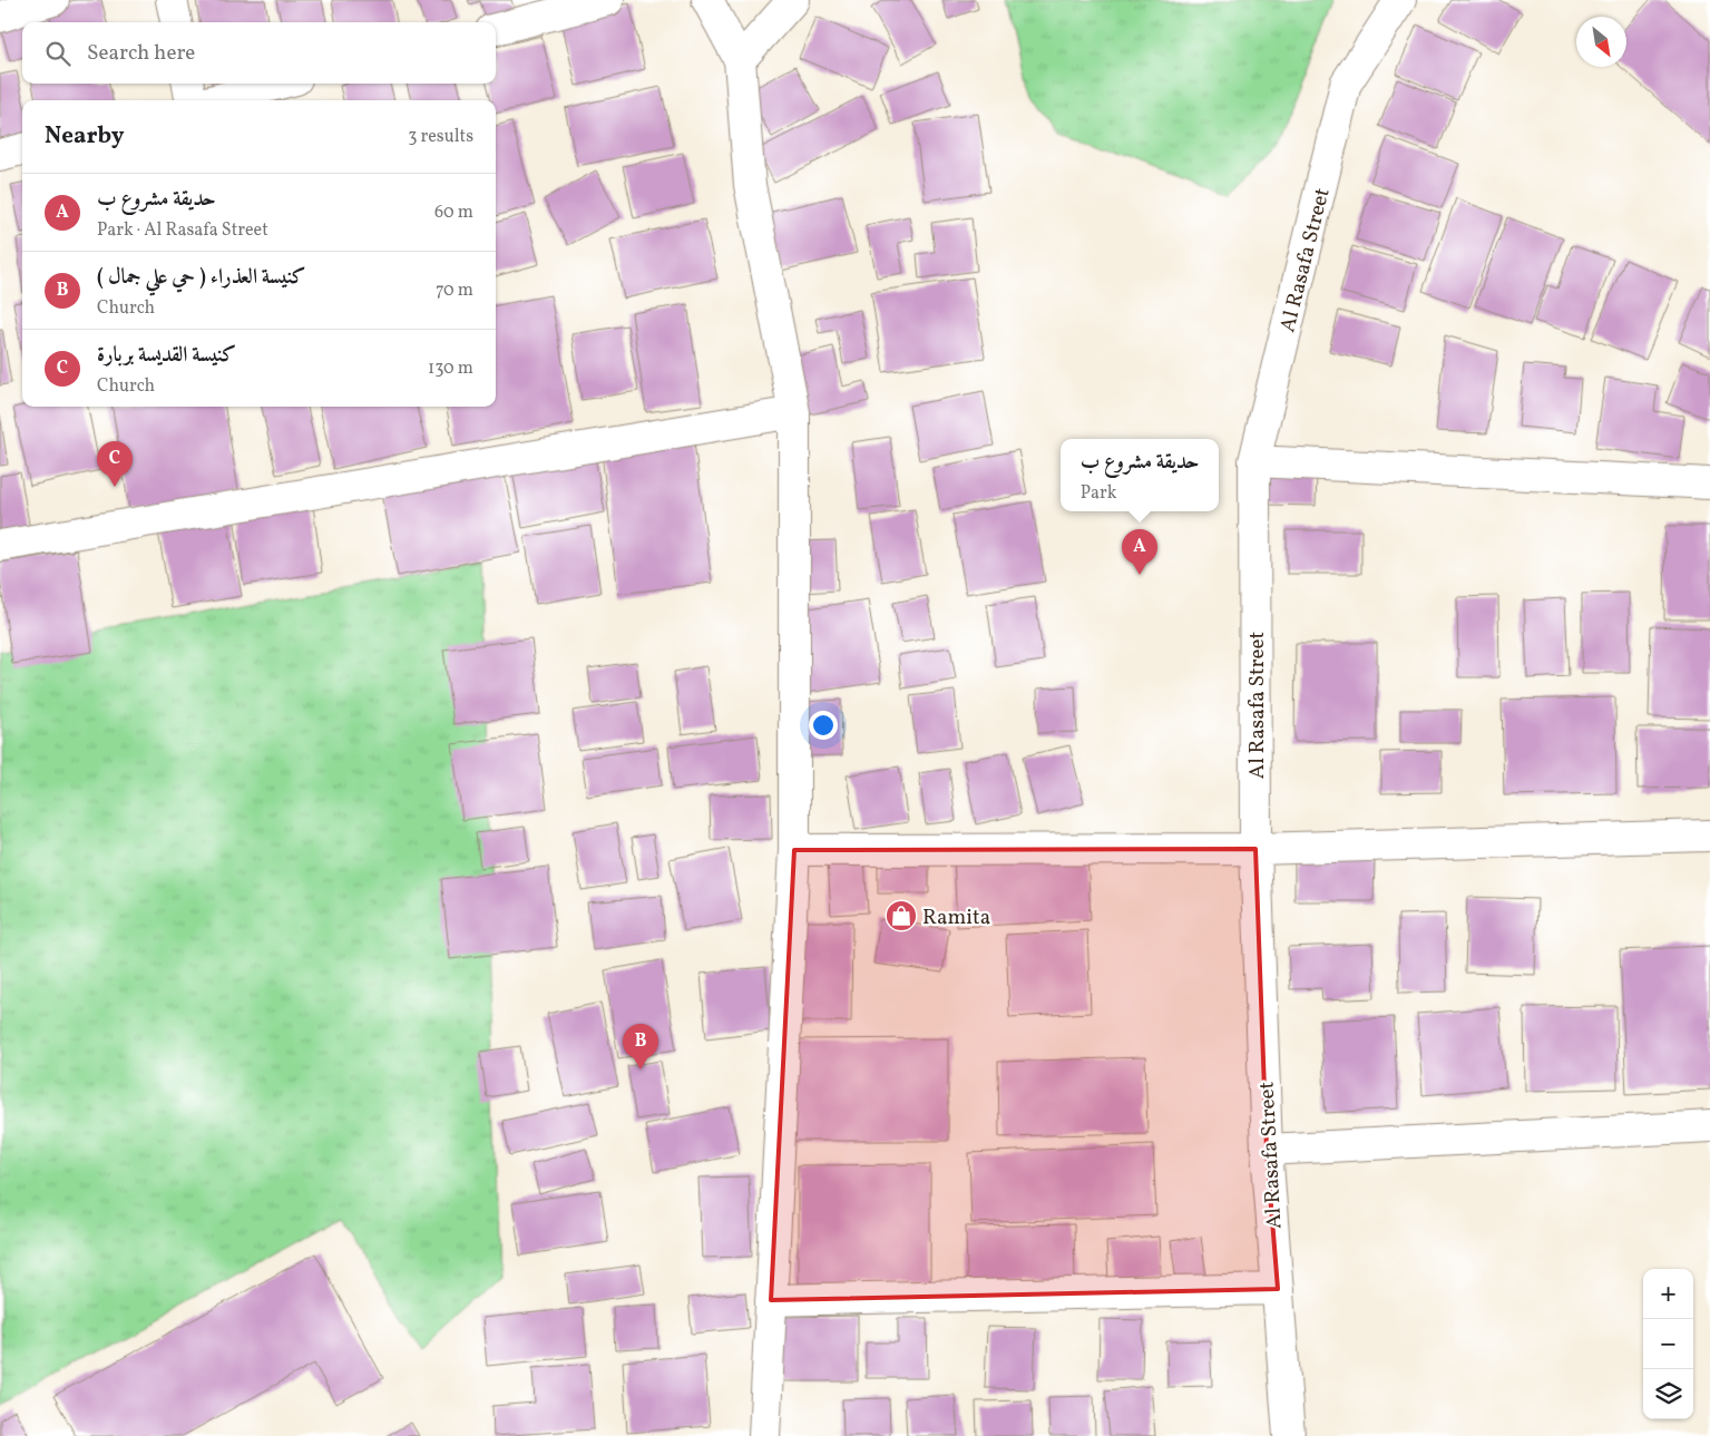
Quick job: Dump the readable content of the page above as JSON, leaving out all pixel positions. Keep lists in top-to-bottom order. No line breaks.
{"streets":{"street":["Al Rasafa Street"]},"places":{"shop":["Ramita"]},"north":"bottom right","page":{"search":"Search here","heading":["Nearby","3 results"],"list":[{"mark":"A","name":"حديقة مشروع ب","note":"Park · Al Rasafa Street","value":"60 m"},{"mark":"B","name":"كنيسة العذراء ( حي علي جمال )","note":"Church","value":"70 m"},{"mark":"C","name":"كنيسة القديسة بربارة","note":"Church","value":"130 m"}],"popup":["حديقة مشروع ب","Park"],"pins":["C","A","B"],"map_buttons":["+","−"]}}
